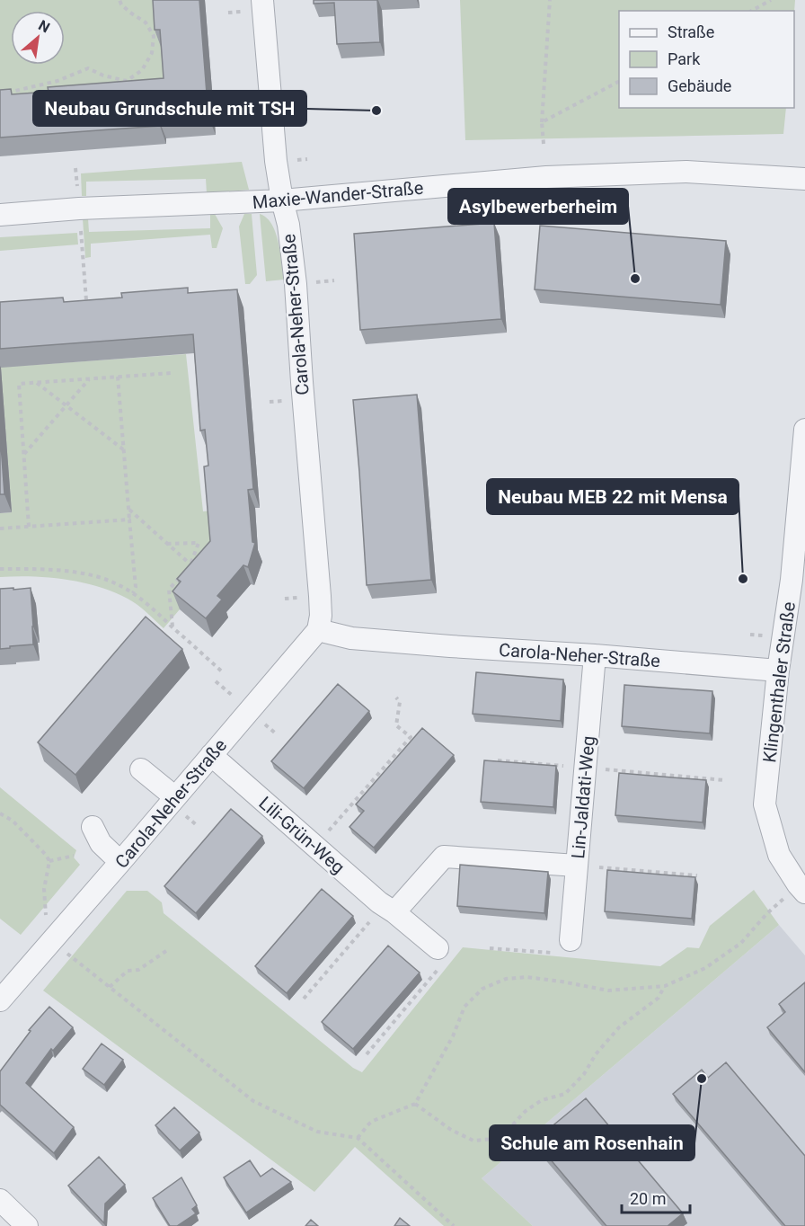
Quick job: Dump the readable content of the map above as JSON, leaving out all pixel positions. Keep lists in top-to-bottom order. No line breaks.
{"streets":{"street":["Maxie-Wander-Straße","Carola-Neher-Straße","Klingenthaler Straße","Lin-Jaldati-Weg","Lili-Grün-Weg"]},"crossings":[["Maxie-Wander-Straße","Carola-Neher-Straße"],["Carola-Neher-Straße","Klingenthaler Straße"],["Carola-Neher-Straße","Lin-Jaldati-Weg"],["Carola-Neher-Straße","Lili-Grün-Weg"]],"places":["Neubau Grundschule mit TSH","Asylbewerberheim","Neubau MEB 22 mit Mensa","Schule am Rosenhain"],"legend":["Straße","Park","Gebäude"],"scale_bar":"20 m","north":"top right"}
